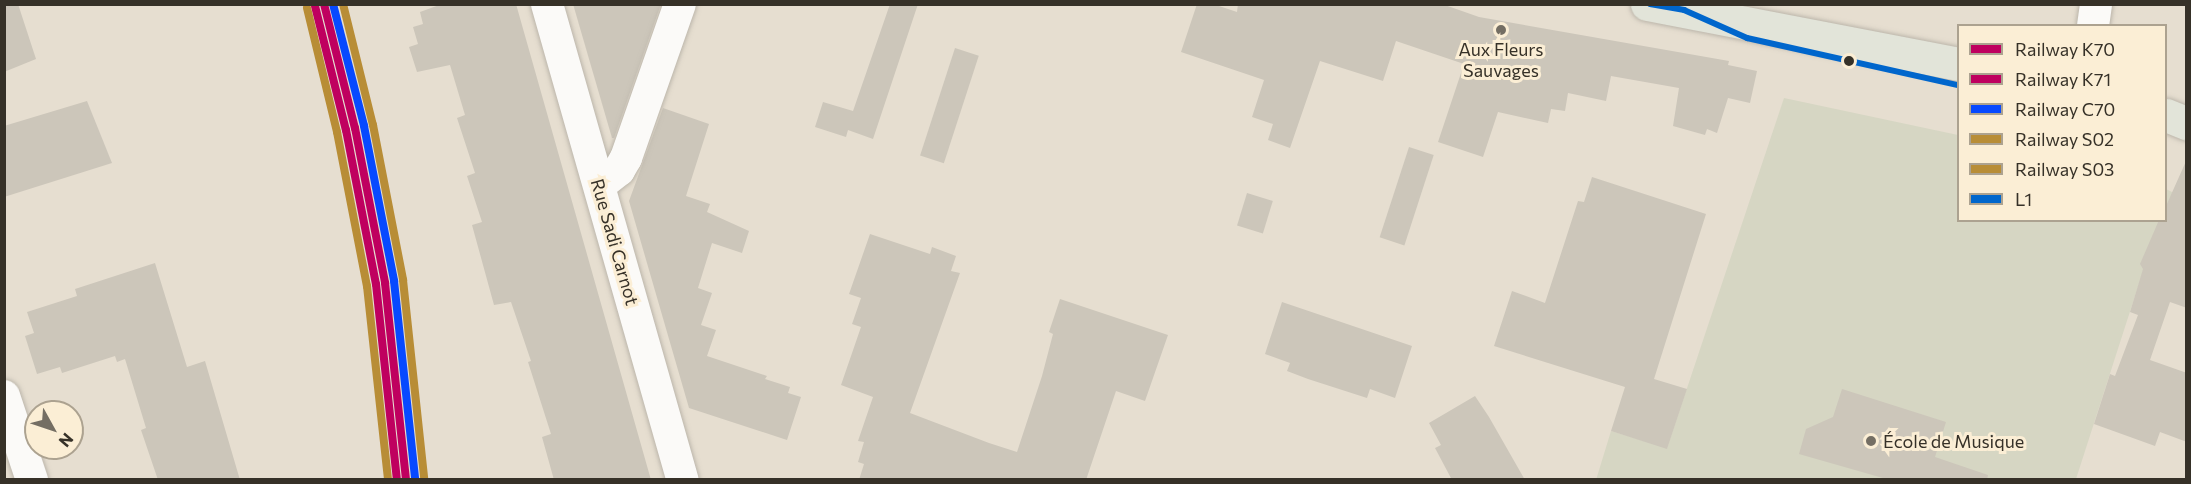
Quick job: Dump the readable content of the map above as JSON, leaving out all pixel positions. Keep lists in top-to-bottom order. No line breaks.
{"streets":{"street":["Rue Sadi Carnot"]},"places":["Aux Fleurs Sauvages","École de Musique"],"lines":["rail line K70","rail line C70","rail line S03","transit line L1","rail line K71","rail line S02"],"legend":["Railway K70","Railway K71","Railway C70","Railway S02","Railway S03","L1"],"north":"bottom right"}
